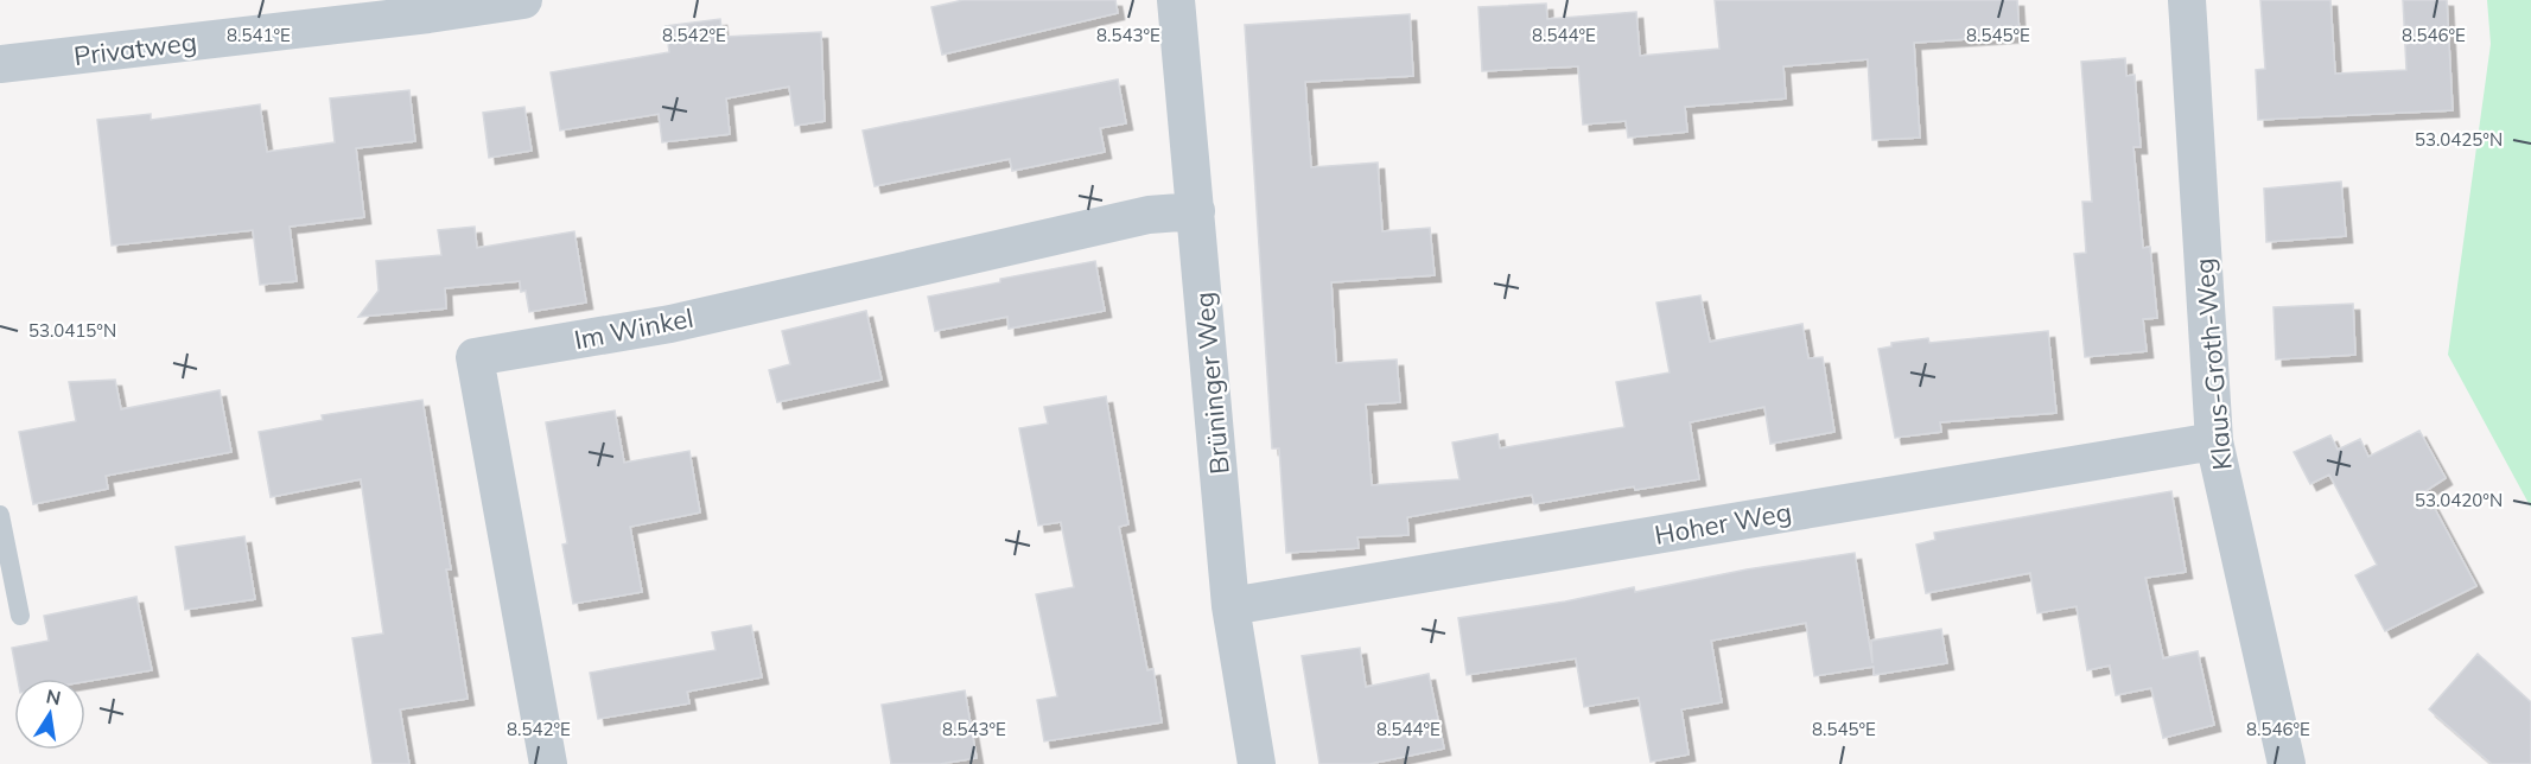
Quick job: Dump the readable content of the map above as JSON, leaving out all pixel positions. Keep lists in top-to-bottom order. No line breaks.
{"streets":{"street":["Privatweg","Im Winkel","Klaus-Groth-Weg","Brüninger Weg","Hoher Weg"]},"crossings":[["Im Winkel","Brüninger Weg"],["Klaus-Groth-Weg","Hoher Weg"],["Brüninger Weg","Hoher Weg"]],"north":"top","coordinates":["8.541°E","8.542°E","8.543°E","8.544°E","8.545°E","8.546°E","53.0425°N","53.0415°N","53.0420°N"]}
